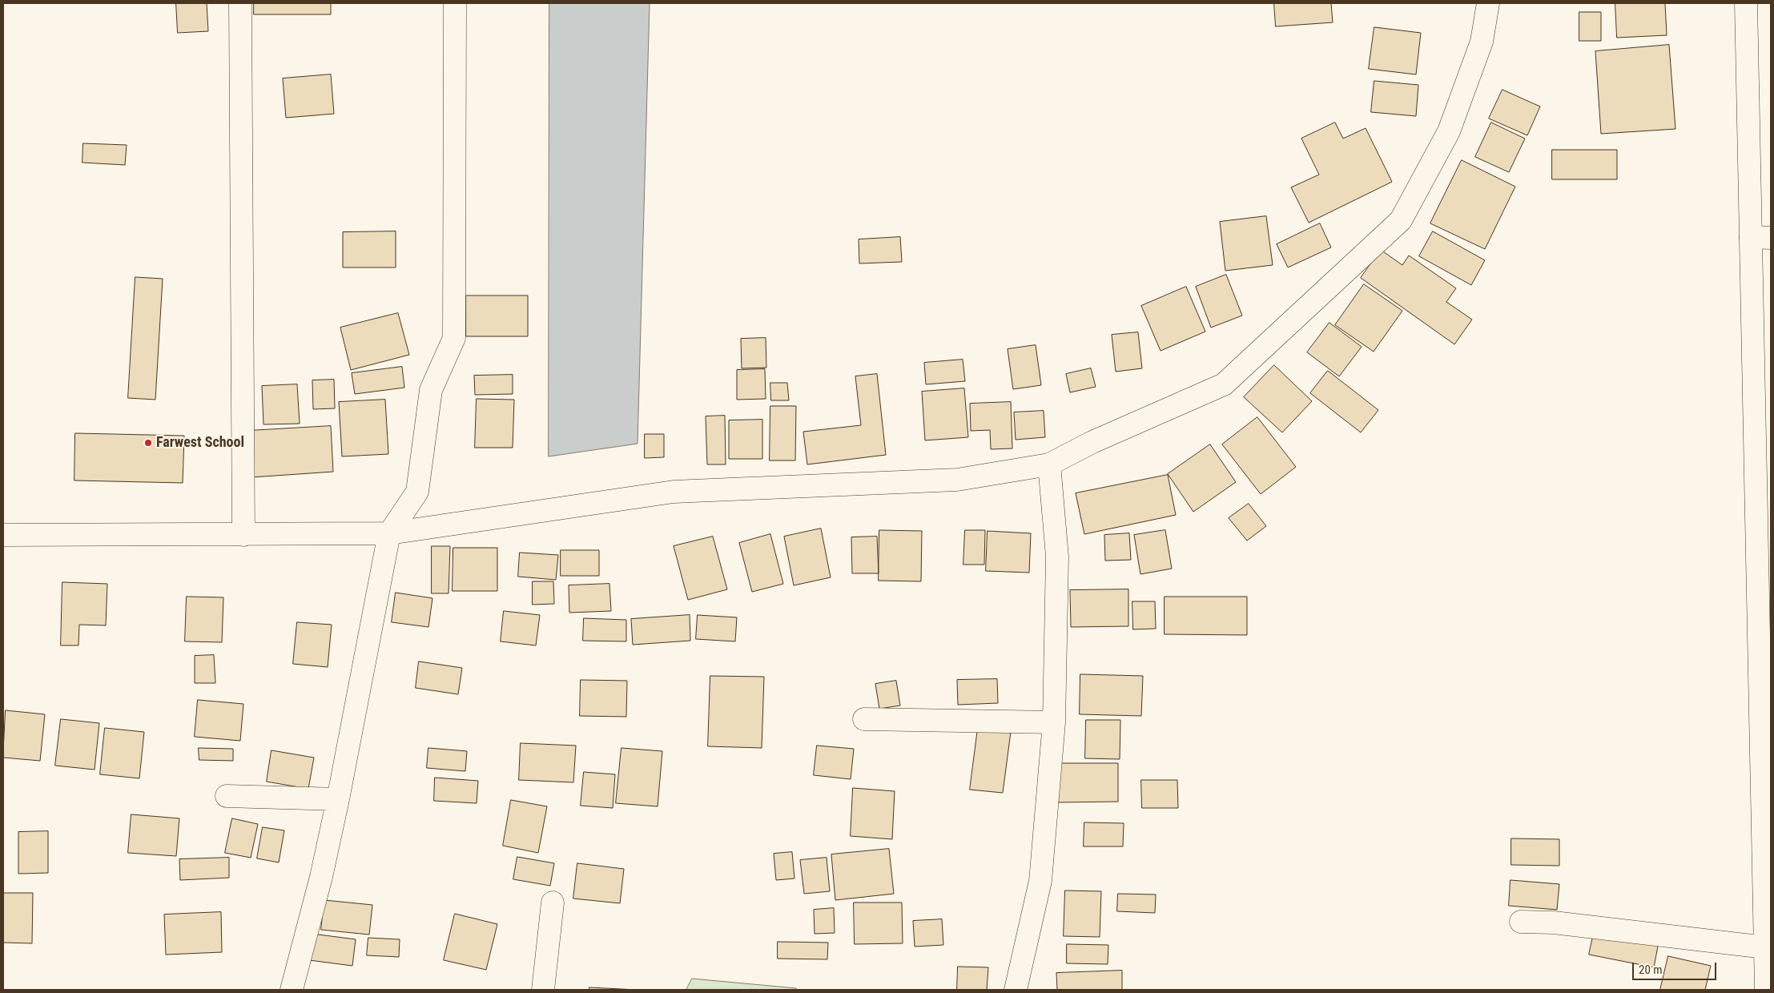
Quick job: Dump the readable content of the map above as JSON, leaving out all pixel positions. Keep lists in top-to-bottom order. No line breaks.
{"places":["Farwest School"],"scale_bar":"20 m"}
